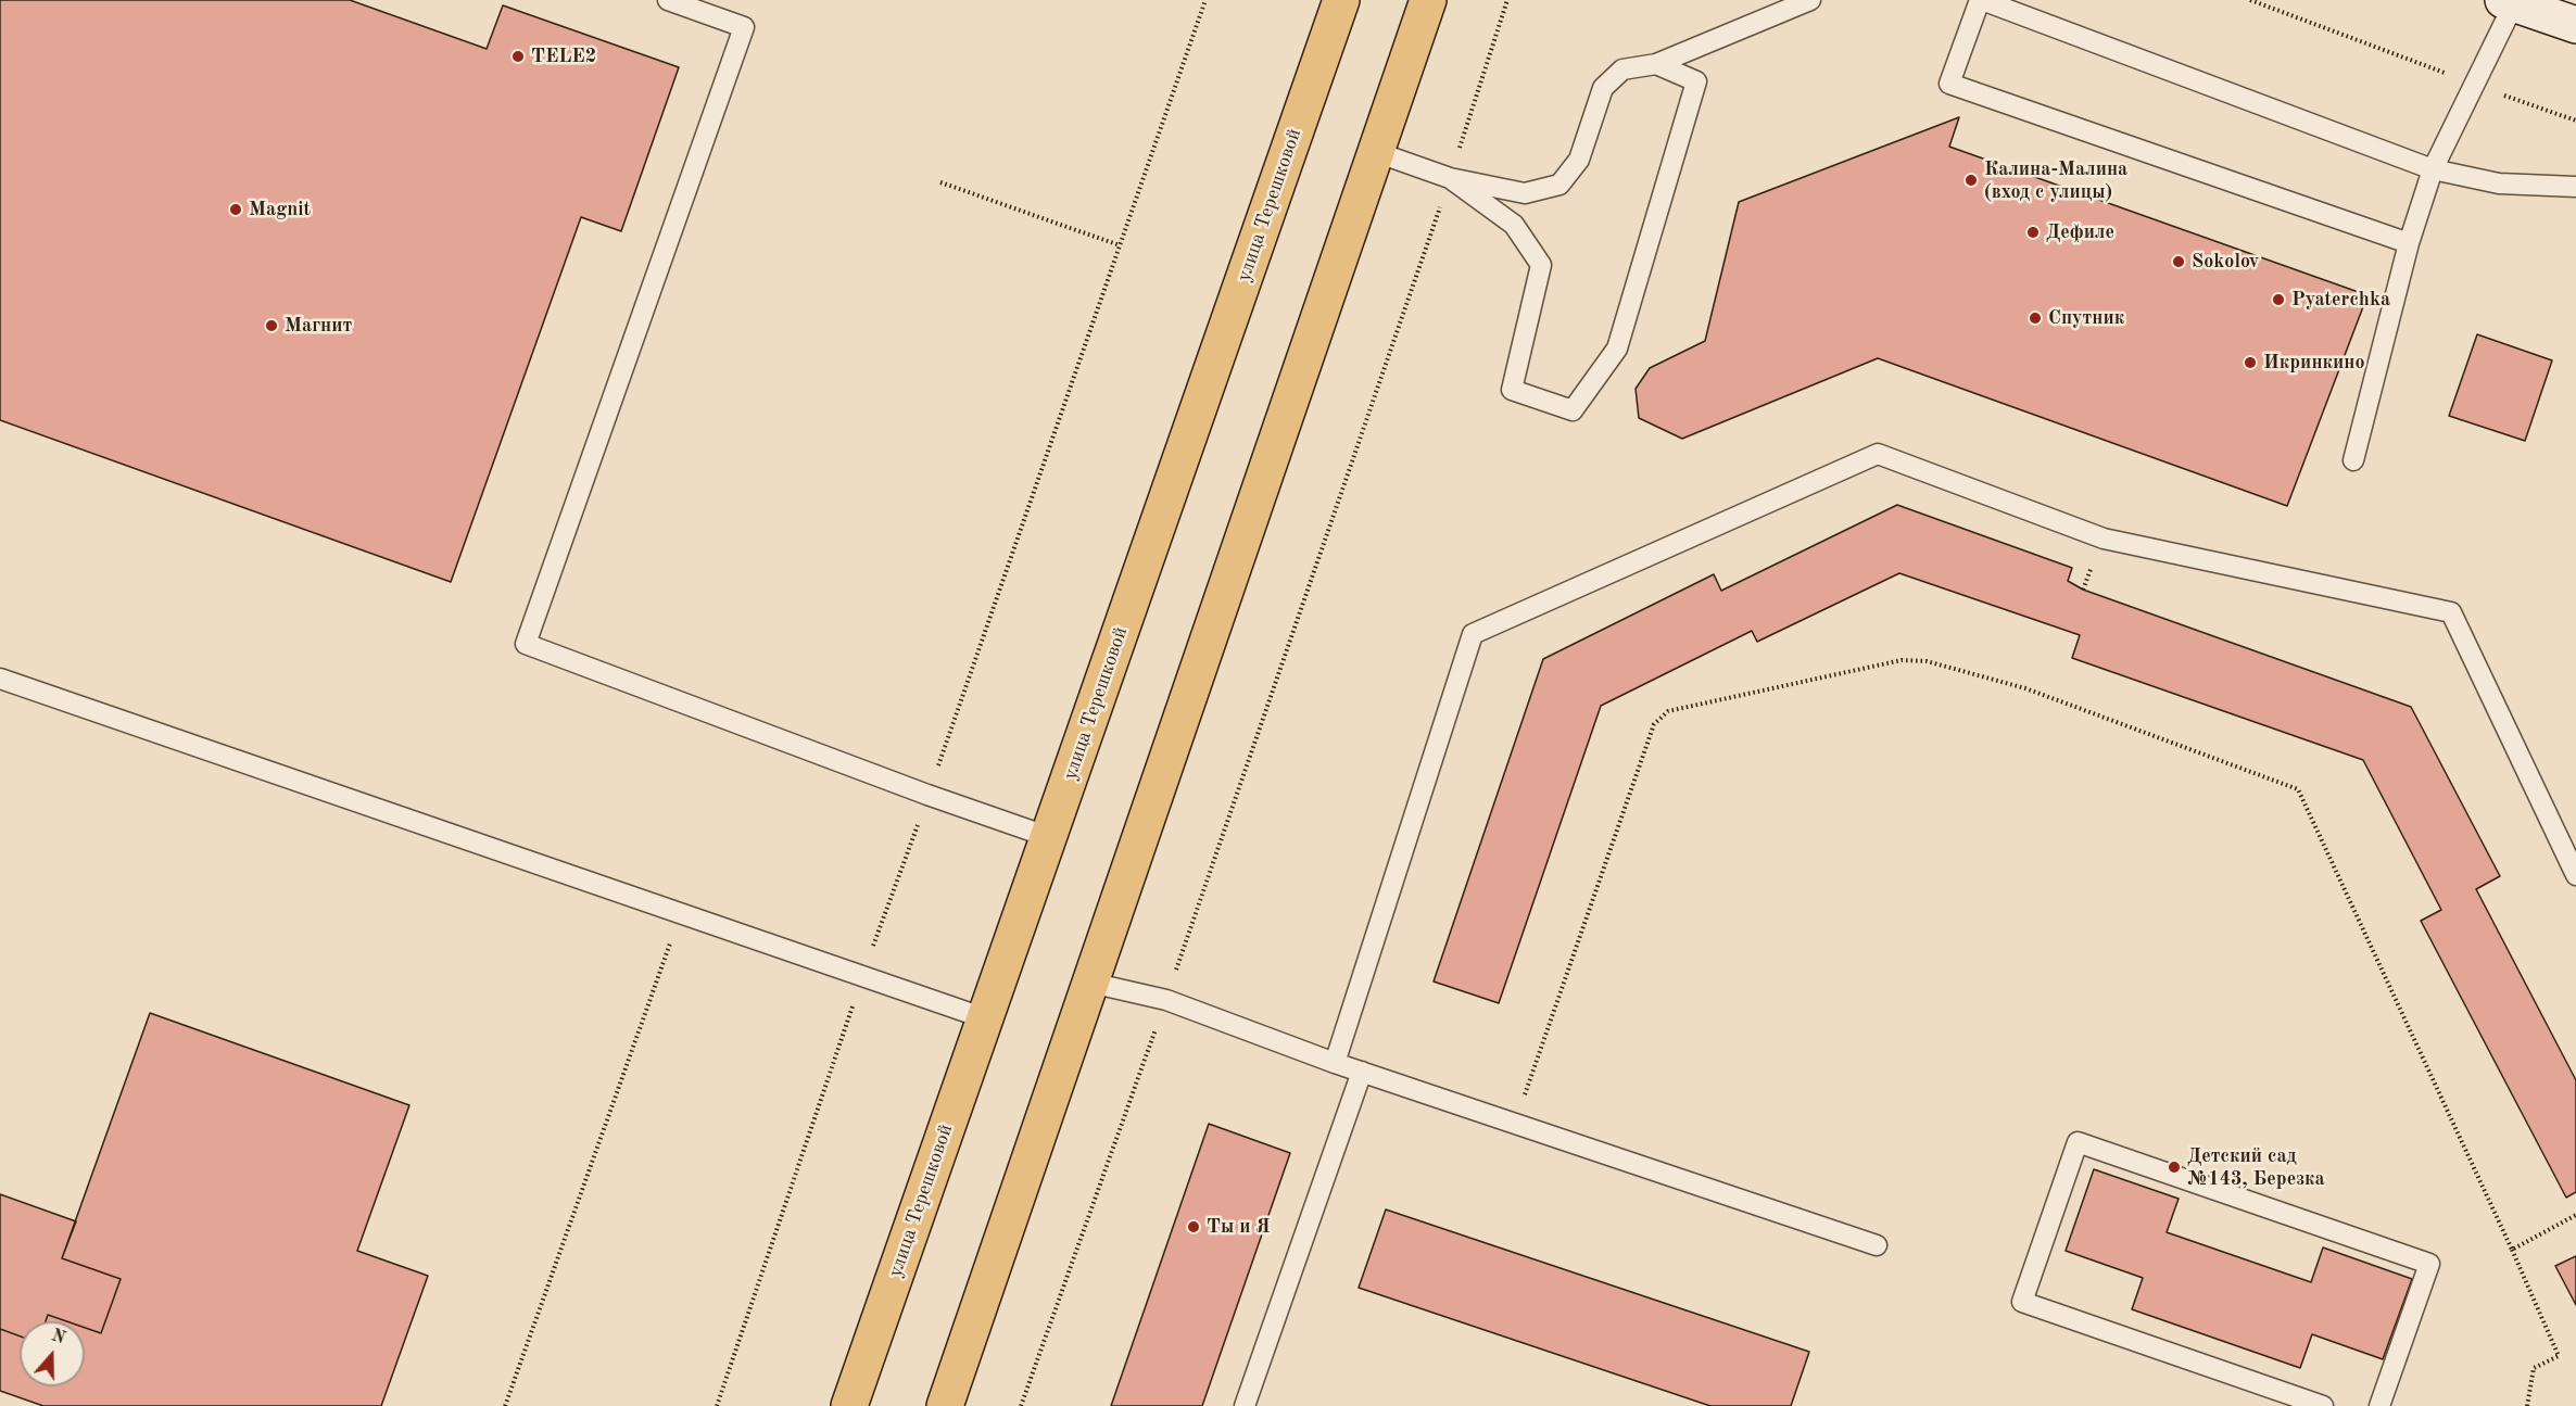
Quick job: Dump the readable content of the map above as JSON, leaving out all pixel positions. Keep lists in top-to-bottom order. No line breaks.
{"streets":{"main road":["улица Терешковой"]},"places":["TELE2","Калина-Малина (вход с улицы)","Magnit","Дефиле","Sokolov","Pyaterchka","Спутник","Магнит","Икринкино","Детский сад №143, Березка","Ты и Я"],"north":"top"}
